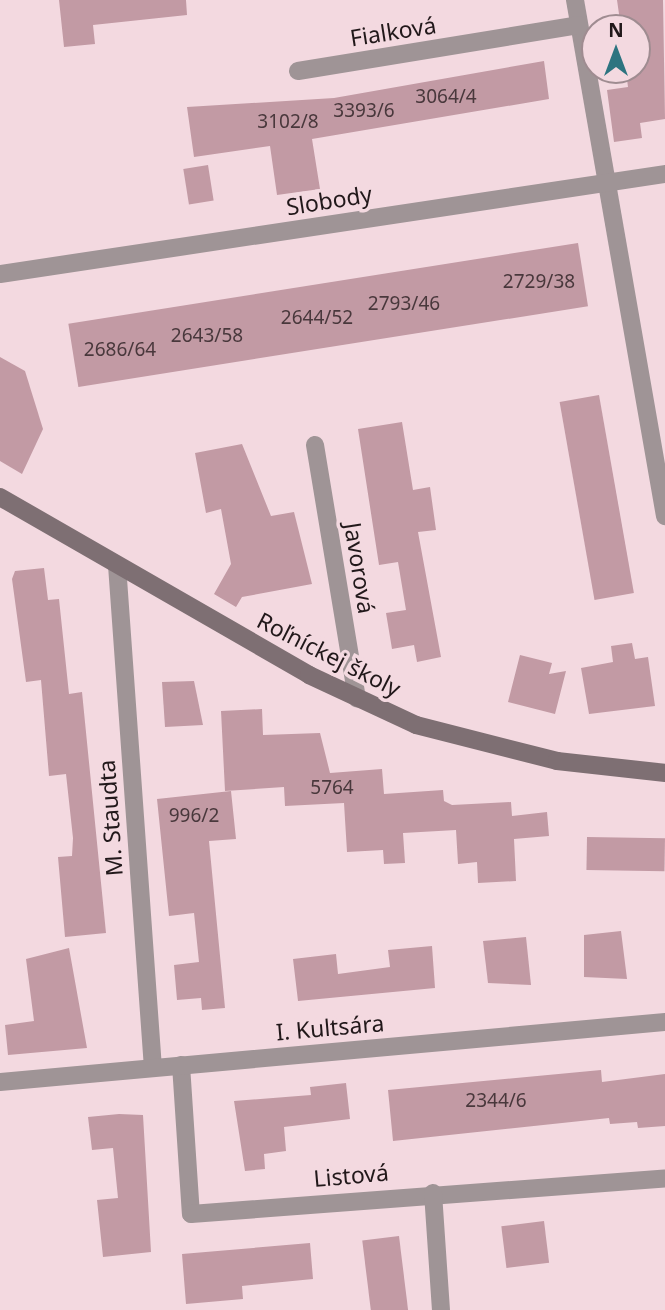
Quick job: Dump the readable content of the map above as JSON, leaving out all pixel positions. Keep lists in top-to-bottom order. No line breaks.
{"streets":{"main road":["Roľníckej školy"],"street":["Fialková","Slobody","Javorová","M. Staudta","I. Kultsára","Listová"]},"crossings":[["Javorová","Roľníckej školy"],["Roľníckej školy","M. Staudta"],["M. Staudta","I. Kultsára"],["I. Kultsára","Listová"]],"house_numbers":["3064/4","3393/6","3102/8","2729/38","2793/46","2644/52","2643/58","2686/64","5764","996/2","2344/6"],"north":"top"}
